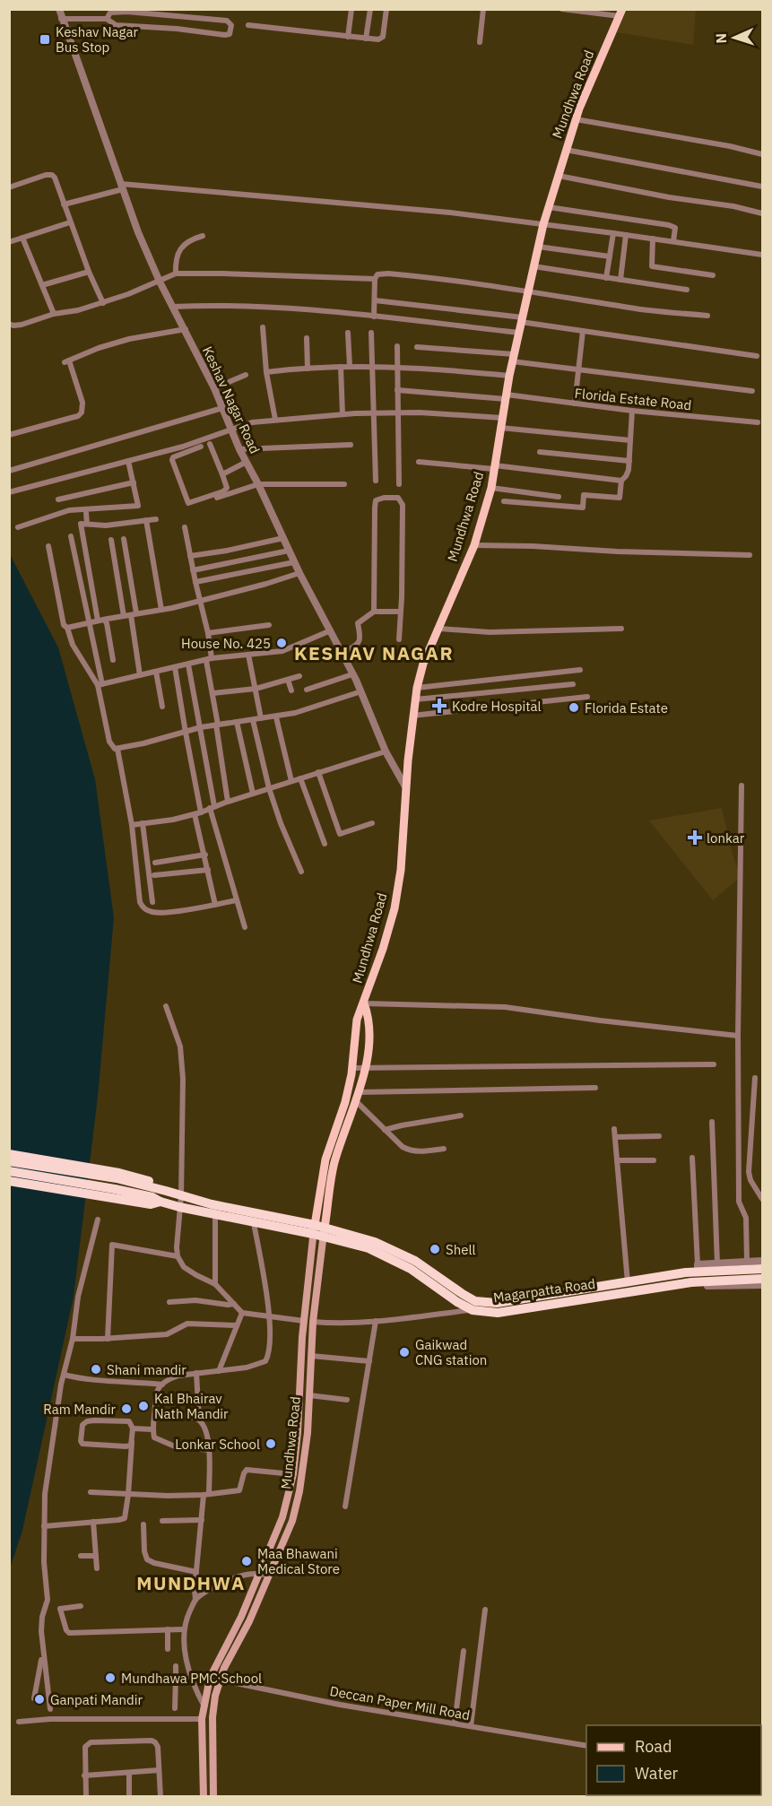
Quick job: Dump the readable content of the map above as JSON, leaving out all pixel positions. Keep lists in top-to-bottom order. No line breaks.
{"streets":{"highway":["Magarpatta Road"],"main road":["Mundhwa Road"],"street":["Florida Estate Road","Keshav Nagar Road","Deccan Paper Mill Road"]},"crossings":[["Mundhwa Road","Florida Estate Road"],["Mundhwa Road","Keshav Nagar Road"],["Mundhwa Road","Magarpatta Road"],["Mundhwa Road","Deccan Paper Mill Road"]],"districts":["KESHAV NAGAR","MUNDHWA"],"places":{"transit":["Keshav Nagar Bus Stop"],"other":["House No. 425","Florida Estate","Shell","Gaikwad CNG station","Shani mandir","Kal Bhairav Nath Mandir","Ram Mandir","Lonkar School","Maa Bhawani Medical Store","Mundhawa PMC School","Ganpati Mandir"],"health":["Kodre Hospital","lonkar"]},"legend":["Road","Water"],"north":"left"}
